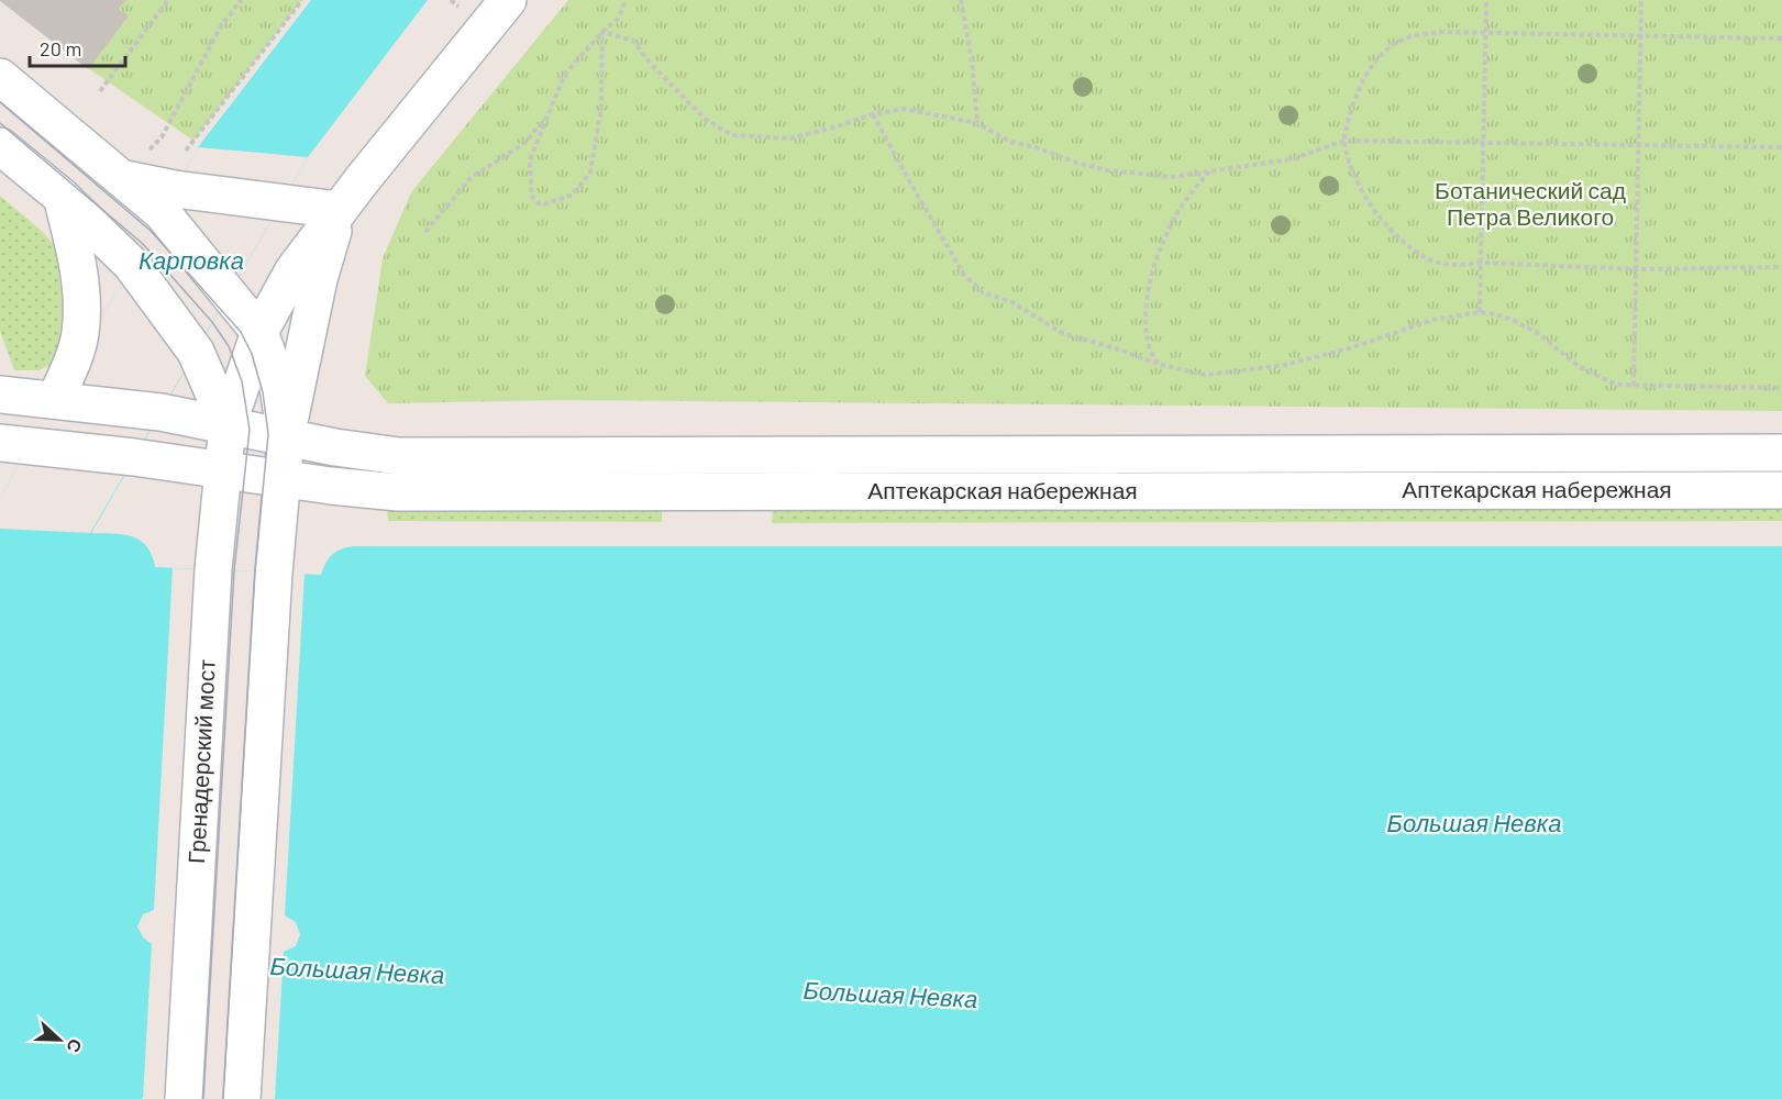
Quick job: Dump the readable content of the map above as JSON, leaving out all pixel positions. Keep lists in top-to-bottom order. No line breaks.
{"streets":{"street":["Аптекарская набережная","Гренадерский мост"]},"crossings":[["Аптекарская набережная","Гренадерский мост"]],"water":["Карповка","Большая Невка"],"parks":["Ботанический сад Петра Великого"],"scale_bar":"20 m","north":"right"}
